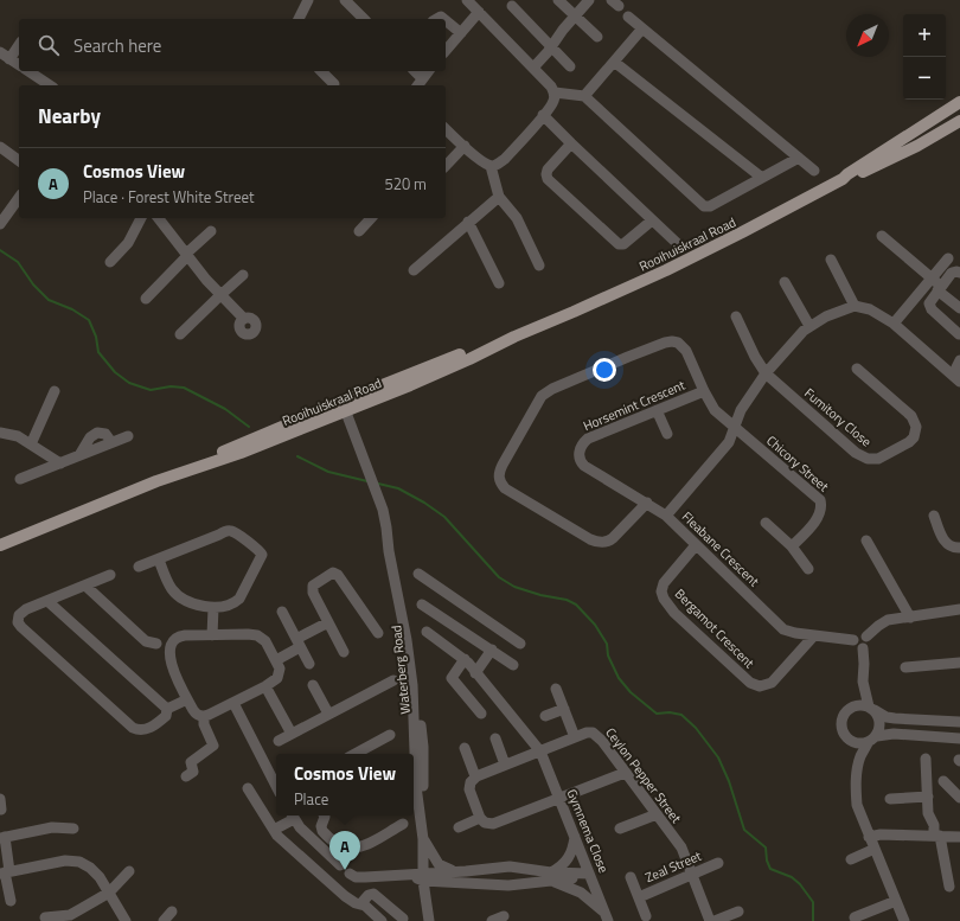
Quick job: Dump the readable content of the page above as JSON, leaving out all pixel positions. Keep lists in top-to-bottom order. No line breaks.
{"streets":{"main road":["Rooihuiskraal Road"],"street":["Horsemint Crescent","Fumitory Close","Chicory Street","Fleabane Crescent","Bergamot Crescent","Waterberg Road","Ceylon Pepper Street","Gymnema Close","Zeal Street"]},"crossings":[["Rooihuiskraal Road","Waterberg Road"],["Horsemint Crescent","Chicory Street"],["Horsemint Crescent","Fleabane Crescent"],["Fumitory Close","Fleabane Crescent"],["Chicory Street","Fleabane Crescent"],["Fleabane Crescent","Bergamot Crescent"],["Ceylon Pepper Street","Gymnema Close"],["Ceylon Pepper Street","Zeal Street"]],"north":"bottom left","page":{"map_buttons":["+","−"],"search":"Search here","heading":"Nearby","list":[{"mark":"A","name":"Cosmos View","note":"Place · Forest White Street","value":"520 m"}],"popup":["Cosmos View","Place"],"pins":"A"}}
